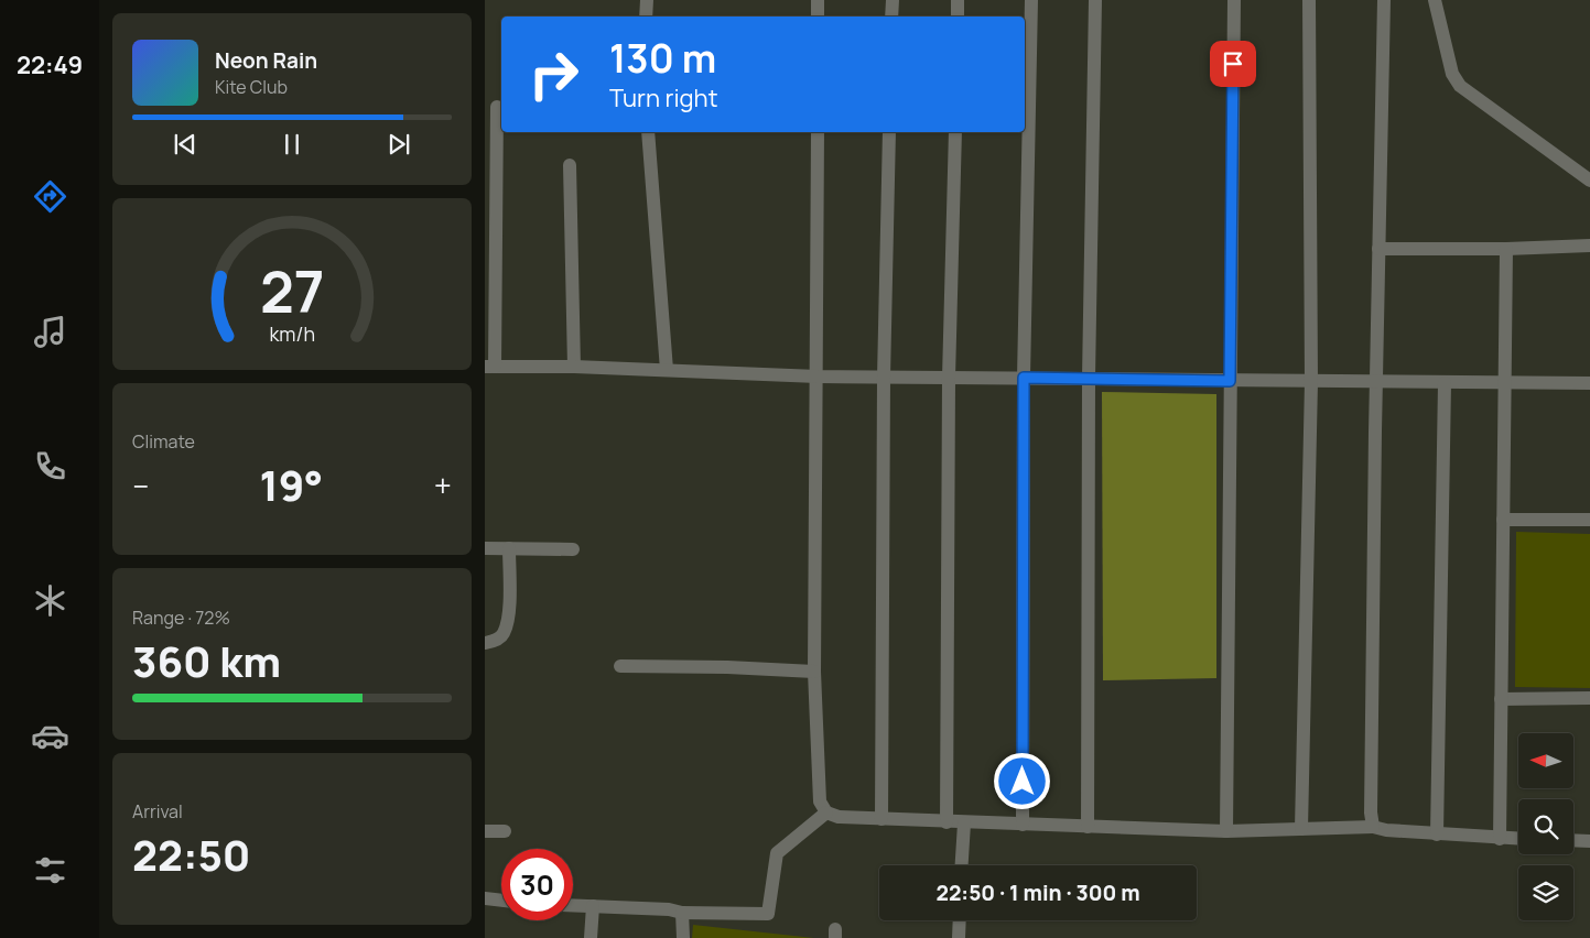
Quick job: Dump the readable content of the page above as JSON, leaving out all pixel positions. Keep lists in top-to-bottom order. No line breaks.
{"north":"left","page":{"tabs":"22:49","turn":["130 m","Turn right"],"song":["Neon Rain","Kite Club"],"tile":["Climate",["Range · 72%","360 km"],["Arrival","22:50"]],"heat":["−","19°","+"],"limit":"30","trip":"22:50 · 1 min · 300 m","gauge":["27","km/h"]}}
